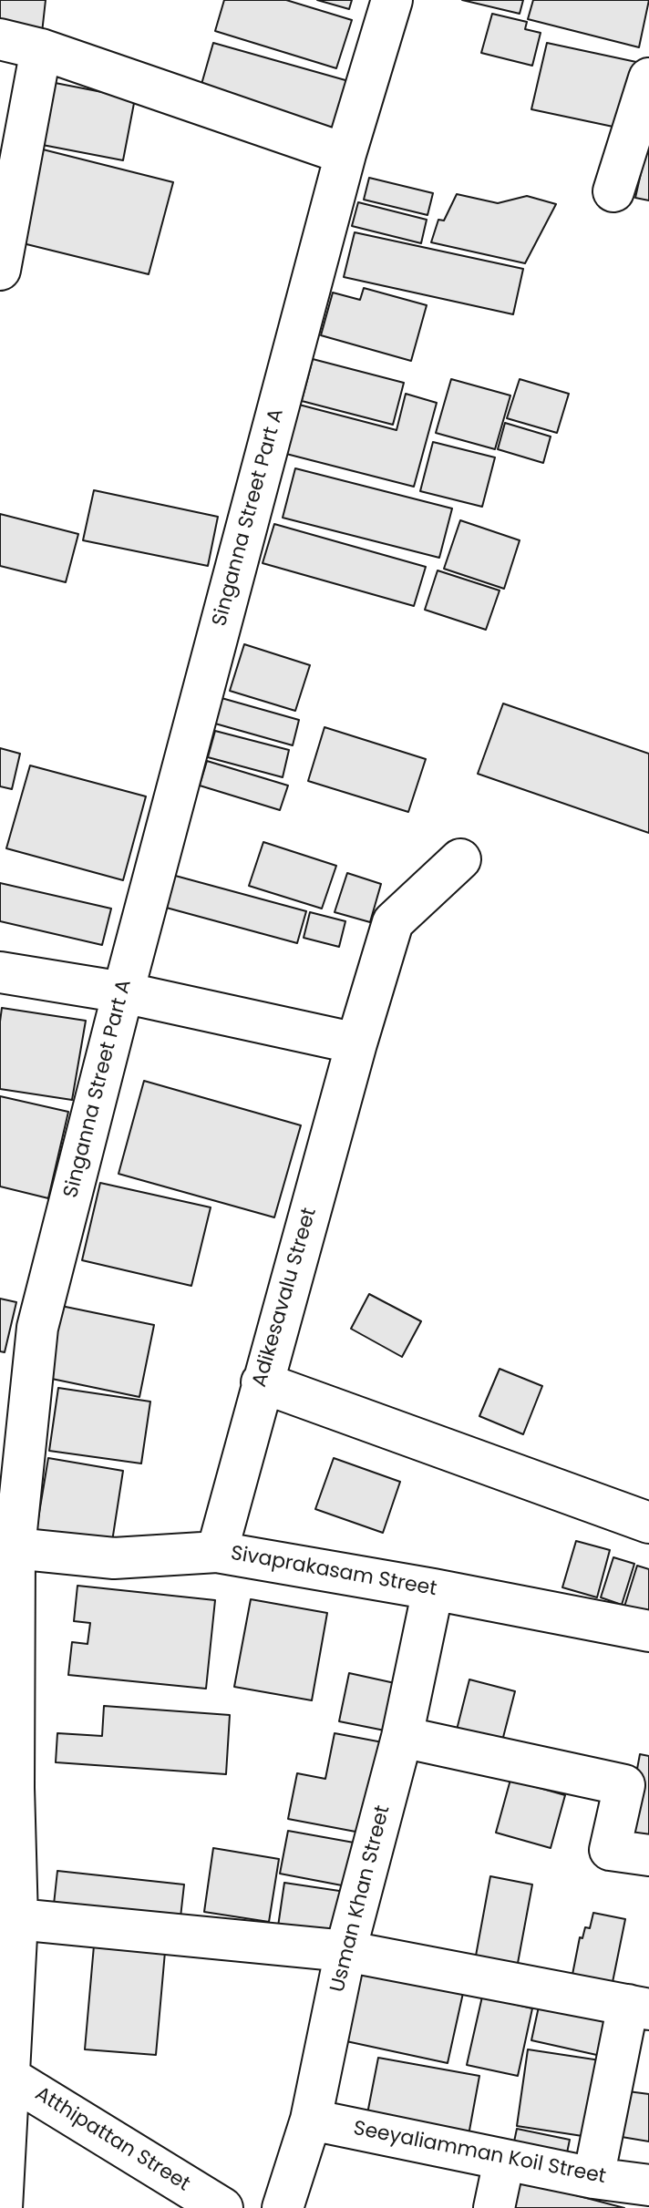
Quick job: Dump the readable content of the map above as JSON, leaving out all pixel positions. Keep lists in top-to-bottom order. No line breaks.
{"streets":{"street":["Singanna Street Part A","Adikesavalu Street","Sivaprakasam Street","Usman Khan Street","Atthipattan Street","Seeyaliamman Koil Street"]},"crossings":[["Singanna Street Part A","Sivaprakasam Street"],["Singanna Street Part A","Atthipattan Street"],["Adikesavalu Street","Sivaprakasam Street"],["Sivaprakasam Street","Usman Khan Street"],["Usman Khan Street","Seeyaliamman Koil Street"]]}
